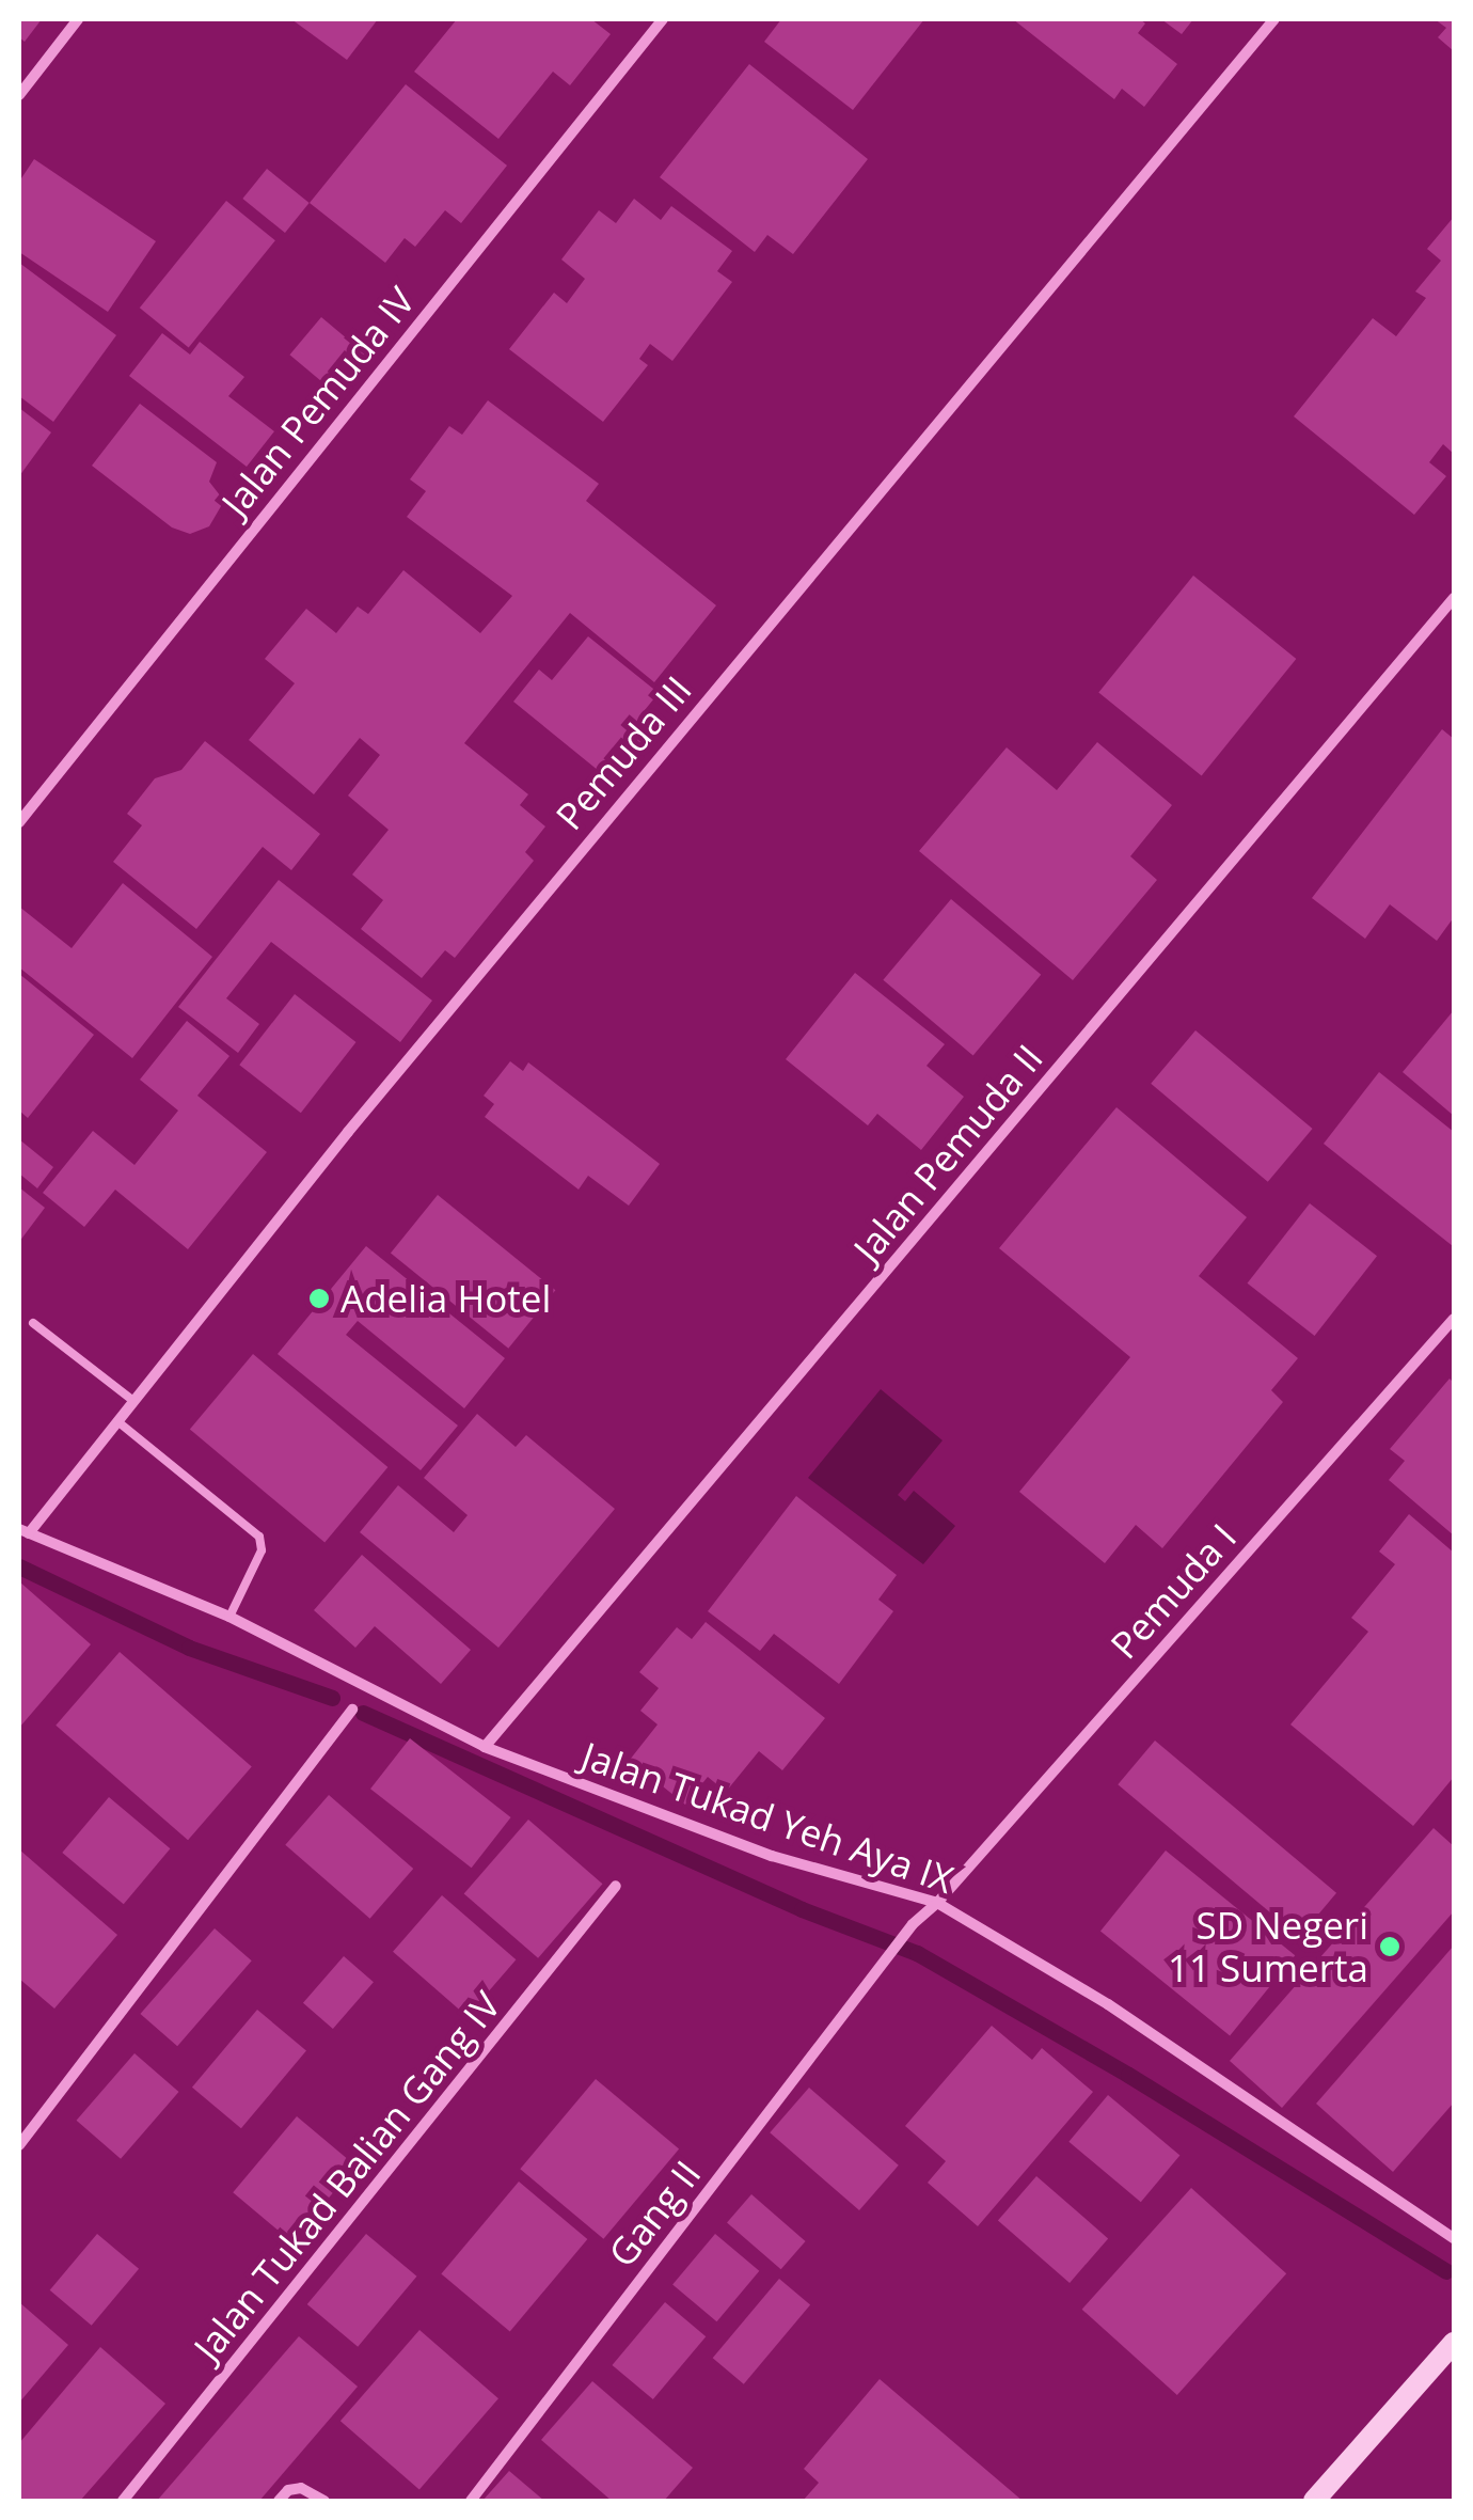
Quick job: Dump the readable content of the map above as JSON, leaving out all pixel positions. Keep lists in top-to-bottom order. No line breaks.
{"streets":{"street":["Jalan Pemuda IV","Pemuda III","Jalan Pemuda II","Pemuda I","Jalan Tukad Yeh Aya IX","Jalan Tukad Balian Gang IV","Gang II"]},"crossings":[["Pemuda III","Jalan Tukad Yeh Aya IX"],["Jalan Pemuda II","Jalan Tukad Yeh Aya IX"],["Pemuda I","Jalan Tukad Yeh Aya IX"],["Pemuda I","Gang II"],["Jalan Tukad Yeh Aya IX","Gang II"]],"places":["Adelia Hotel","SD Negeri 11 Sumerta"]}
